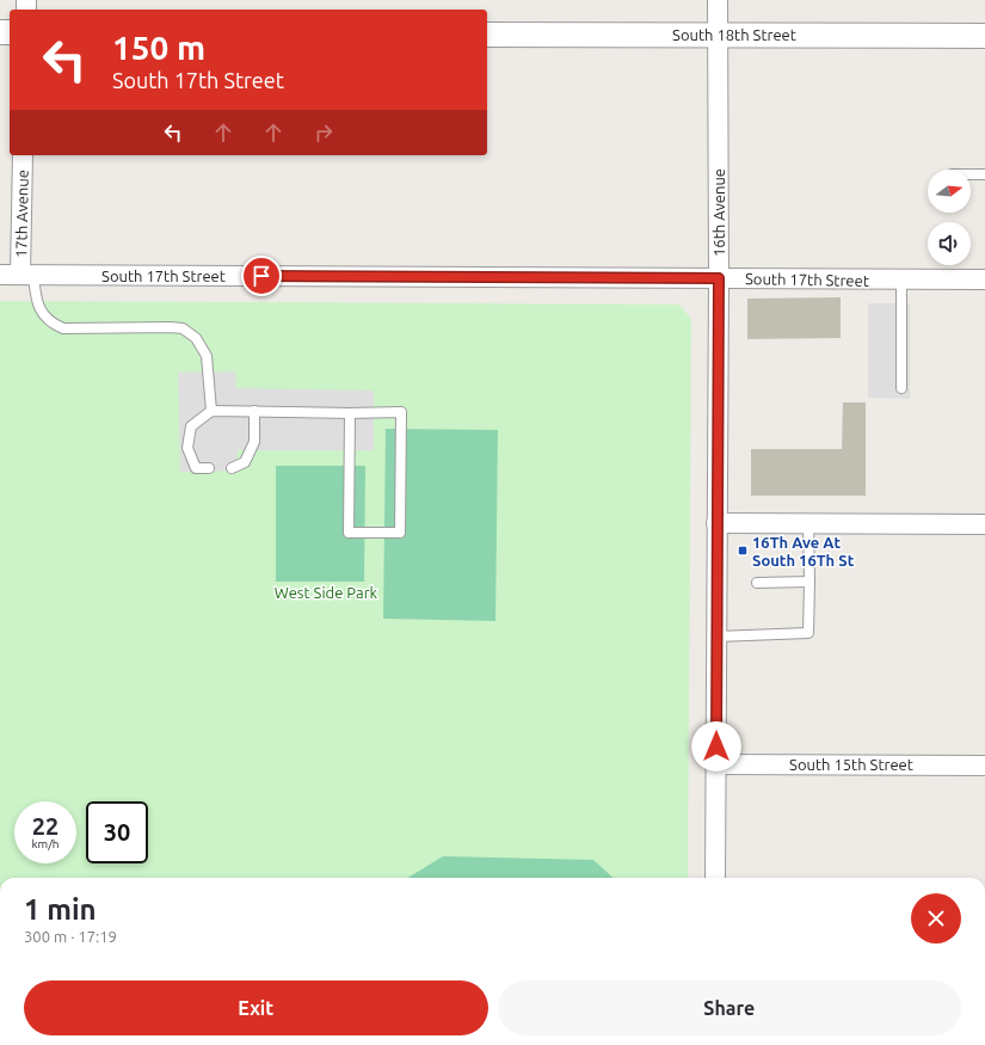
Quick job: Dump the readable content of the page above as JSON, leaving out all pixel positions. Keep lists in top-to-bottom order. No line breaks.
{"streets":{"street":["South 18th Street","16th Avenue","17th Avenue","South 17th Street","South 15th Street"]},"crossings":[["South 18th Street","16th Avenue"],["16th Avenue","South 17th Street"],["16th Avenue","South 15th Street"],["17th Avenue","South 17th Street"]],"parks":["West Side Park"],"places":{"transit":["16Th Ave At South 16Th St"]},"north":"right","page":{"turn":["150 m","South 17th Street"],"speed":"22 km/h","limit":"30","heading":["1 min","300 m · 17:19"],"buttons":["Exit","Share"]}}
